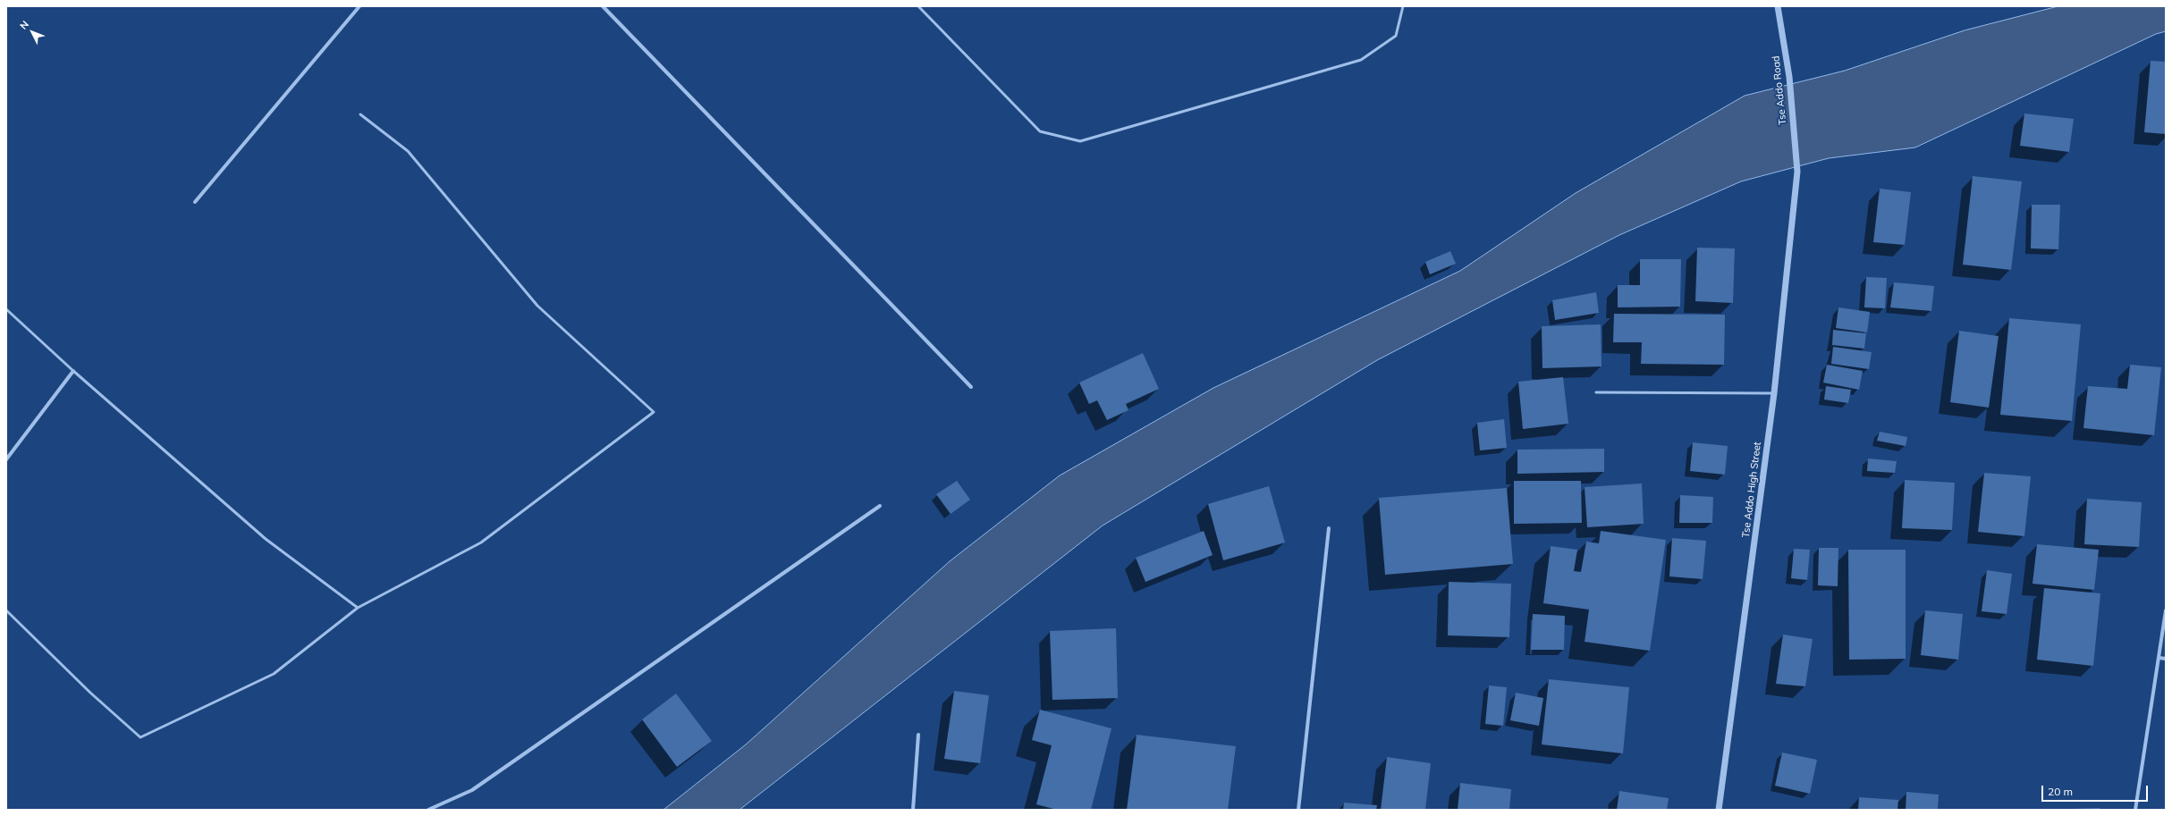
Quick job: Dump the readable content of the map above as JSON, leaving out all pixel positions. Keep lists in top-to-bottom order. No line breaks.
{"streets":{"street":["Tse Addo Road","Tse Addo High Street"]},"crossings":[["Tse Addo Road","Tse Addo High Street"]],"scale_bar":"20 m","north":"top left"}
